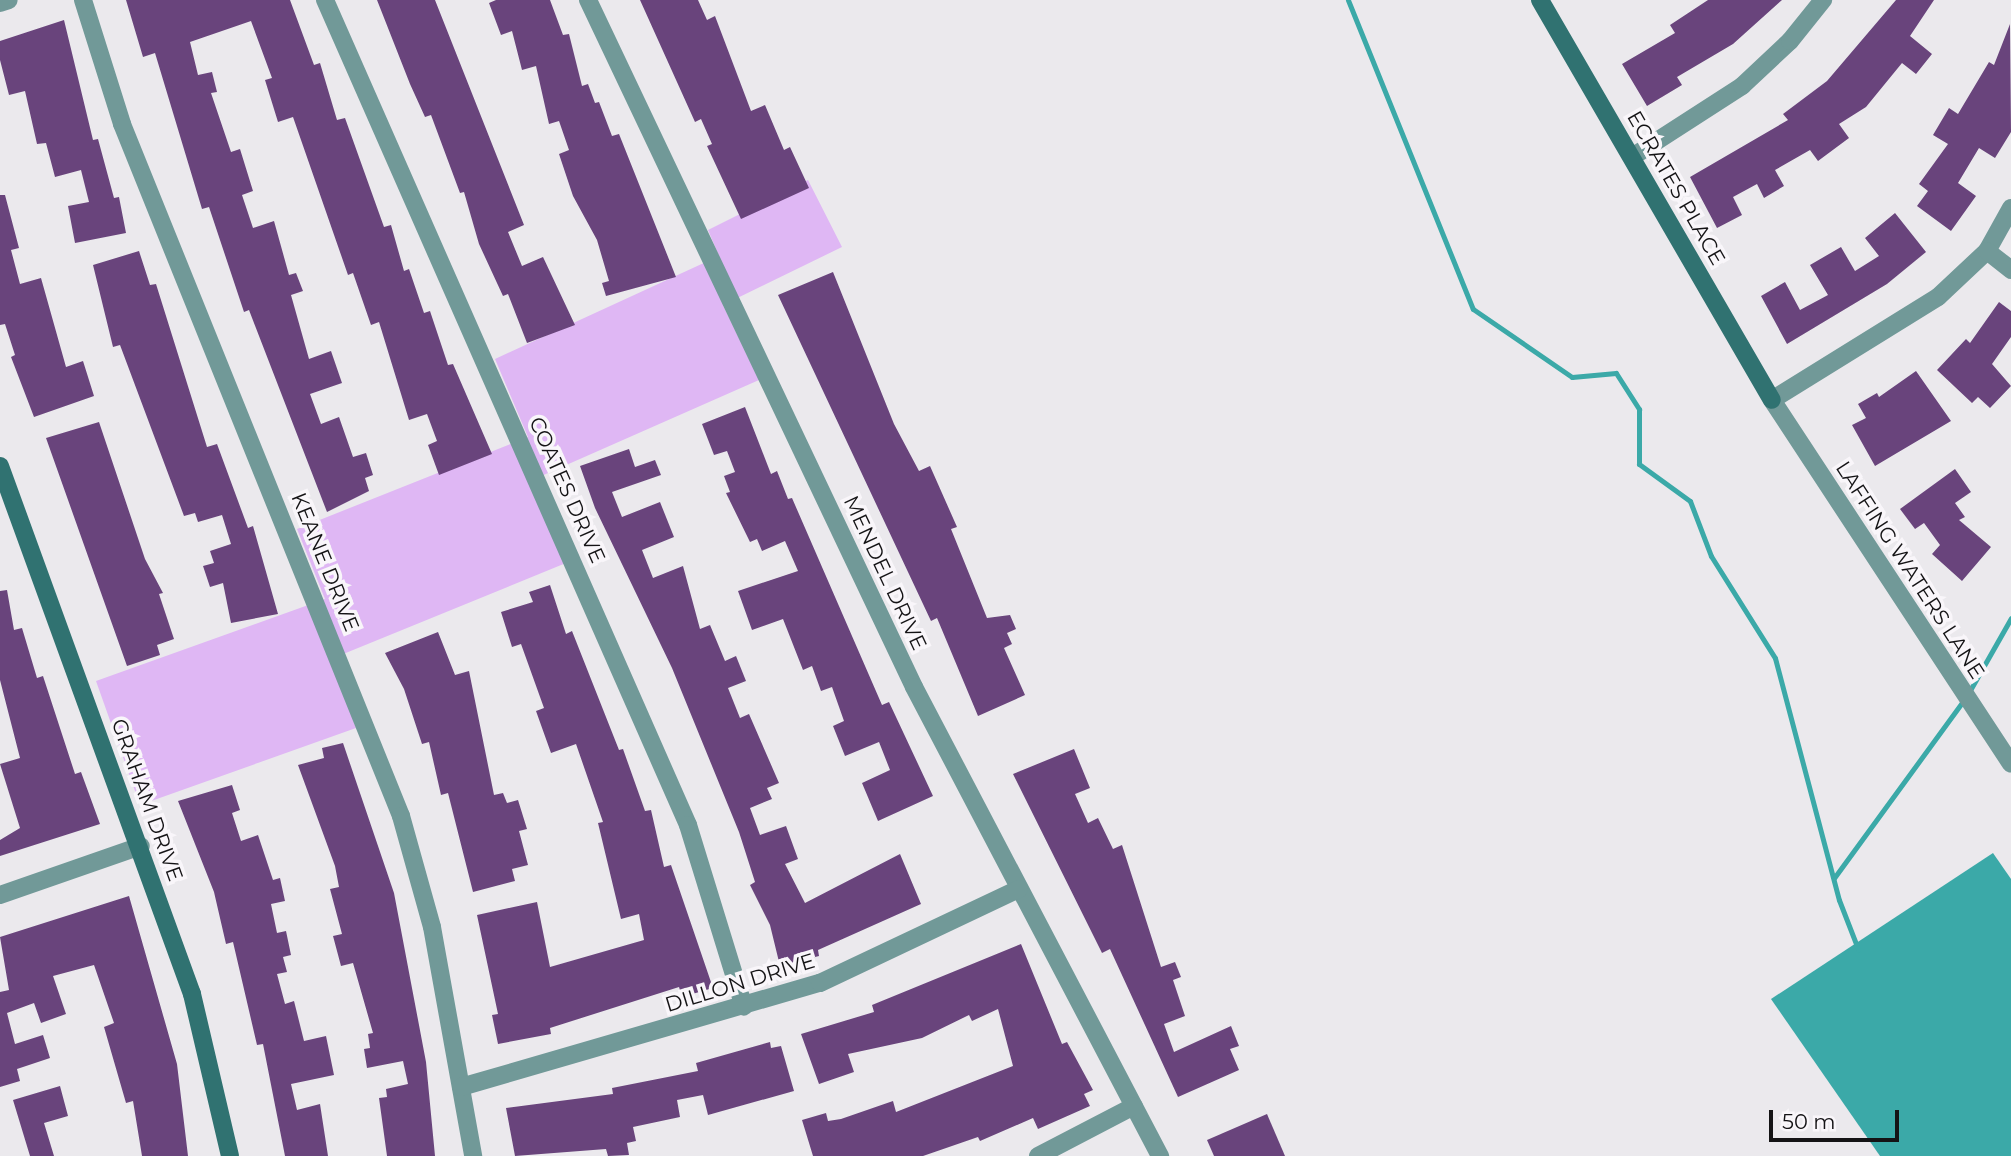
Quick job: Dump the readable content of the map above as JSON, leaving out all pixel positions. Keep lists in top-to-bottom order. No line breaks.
{"streets":{"street":["ECRATES PLACE","COATES DRIVE","KEANE DRIVE","LAFFING WATERS LANE","MENDEL DRIVE","GRAHAM DRIVE","DILLON DRIVE"]},"crossings":[["ECRATES PLACE","LAFFING WATERS LANE"],["COATES DRIVE","DILLON DRIVE"],["KEANE DRIVE","DILLON DRIVE"],["MENDEL DRIVE","DILLON DRIVE"]],"scale_bar":"50 m"}
